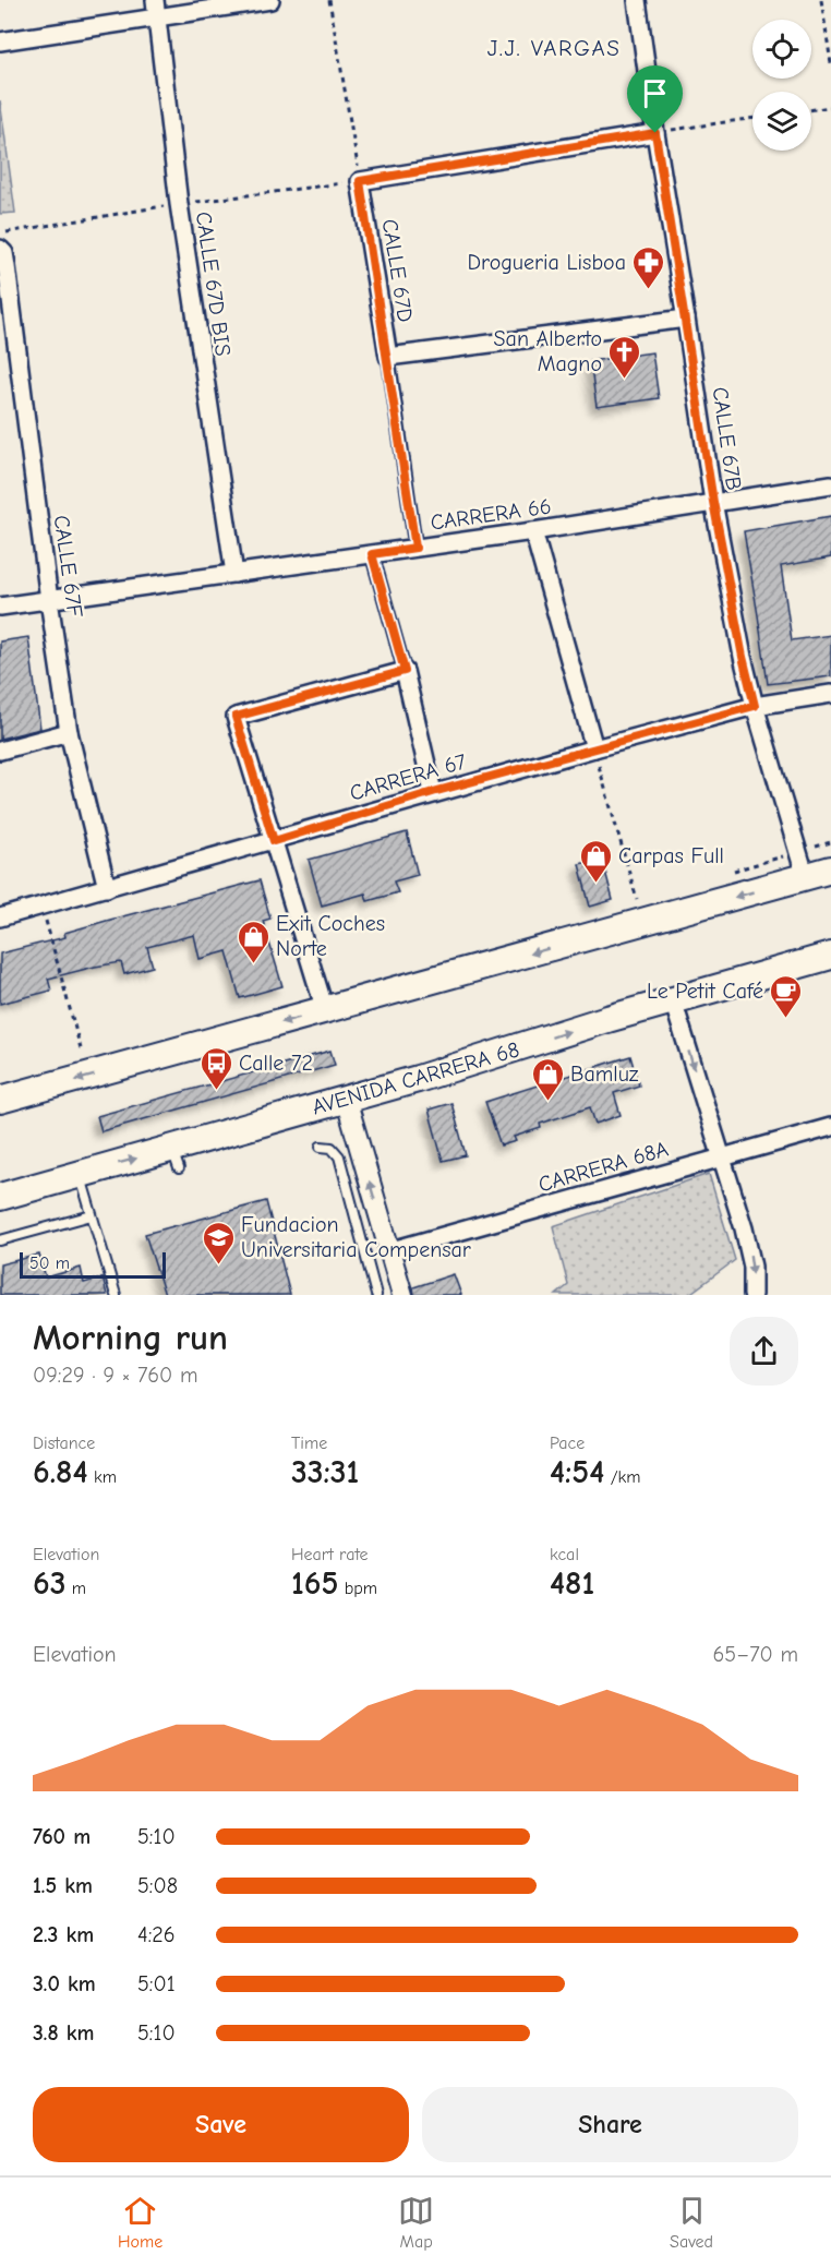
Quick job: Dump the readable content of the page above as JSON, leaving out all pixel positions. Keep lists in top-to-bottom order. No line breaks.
{"streets":{"main road":["AVENIDA CARRERA 68"],"street":["CALLE 67D","CALLE 67D BIS","CALLE 67B","CARRERA 66","CALLE 67F","CARRERA 67","CARRERA 68A"]},"crossings":[["CALLE 67D","CARRERA 66"],["CALLE 67D BIS","CARRERA 66"],["CALLE 67B","CARRERA 66"],["CALLE 67B","CARRERA 67"],["CARRERA 66","CALLE 67F"],["CALLE 67F","CARRERA 67"]],"districts":["J.J. VARGAS"],"places":{"pharmacy":["Drogueria Lisboa"],"church":["San Alberto Magno"],"shop":["Carpas Full","Exit Coches Norte","Bamluz"],"cafe":["Le Petit Café"],"bus stop":["Calle 72"],"school or university":["Fundacion Universitaria Compensar"]},"scale_bar":"50 m","page":{"scale":"50 m","heading":["Morning run","09:29 · 9 × 760 m"],"stats":[["Distance","6.84 km"],["Time","33:31"],["Pace","4:54 /km"],["Elevation","63 m"],["Heart rate","165 bpm"],["kcal","481"]],"chart":["Elevation","65–70 m"],"list":[{"name":"760 m","note":"5:10"},{"name":"1.5 km","note":"5:08"},{"name":"2.3 km","note":"4:26"},{"name":"3.0 km","note":"5:01"},{"name":"3.8 km","note":"5:10"}],"buttons":["Save","Share"],"tabs":["Home","Map","Saved"]}}
